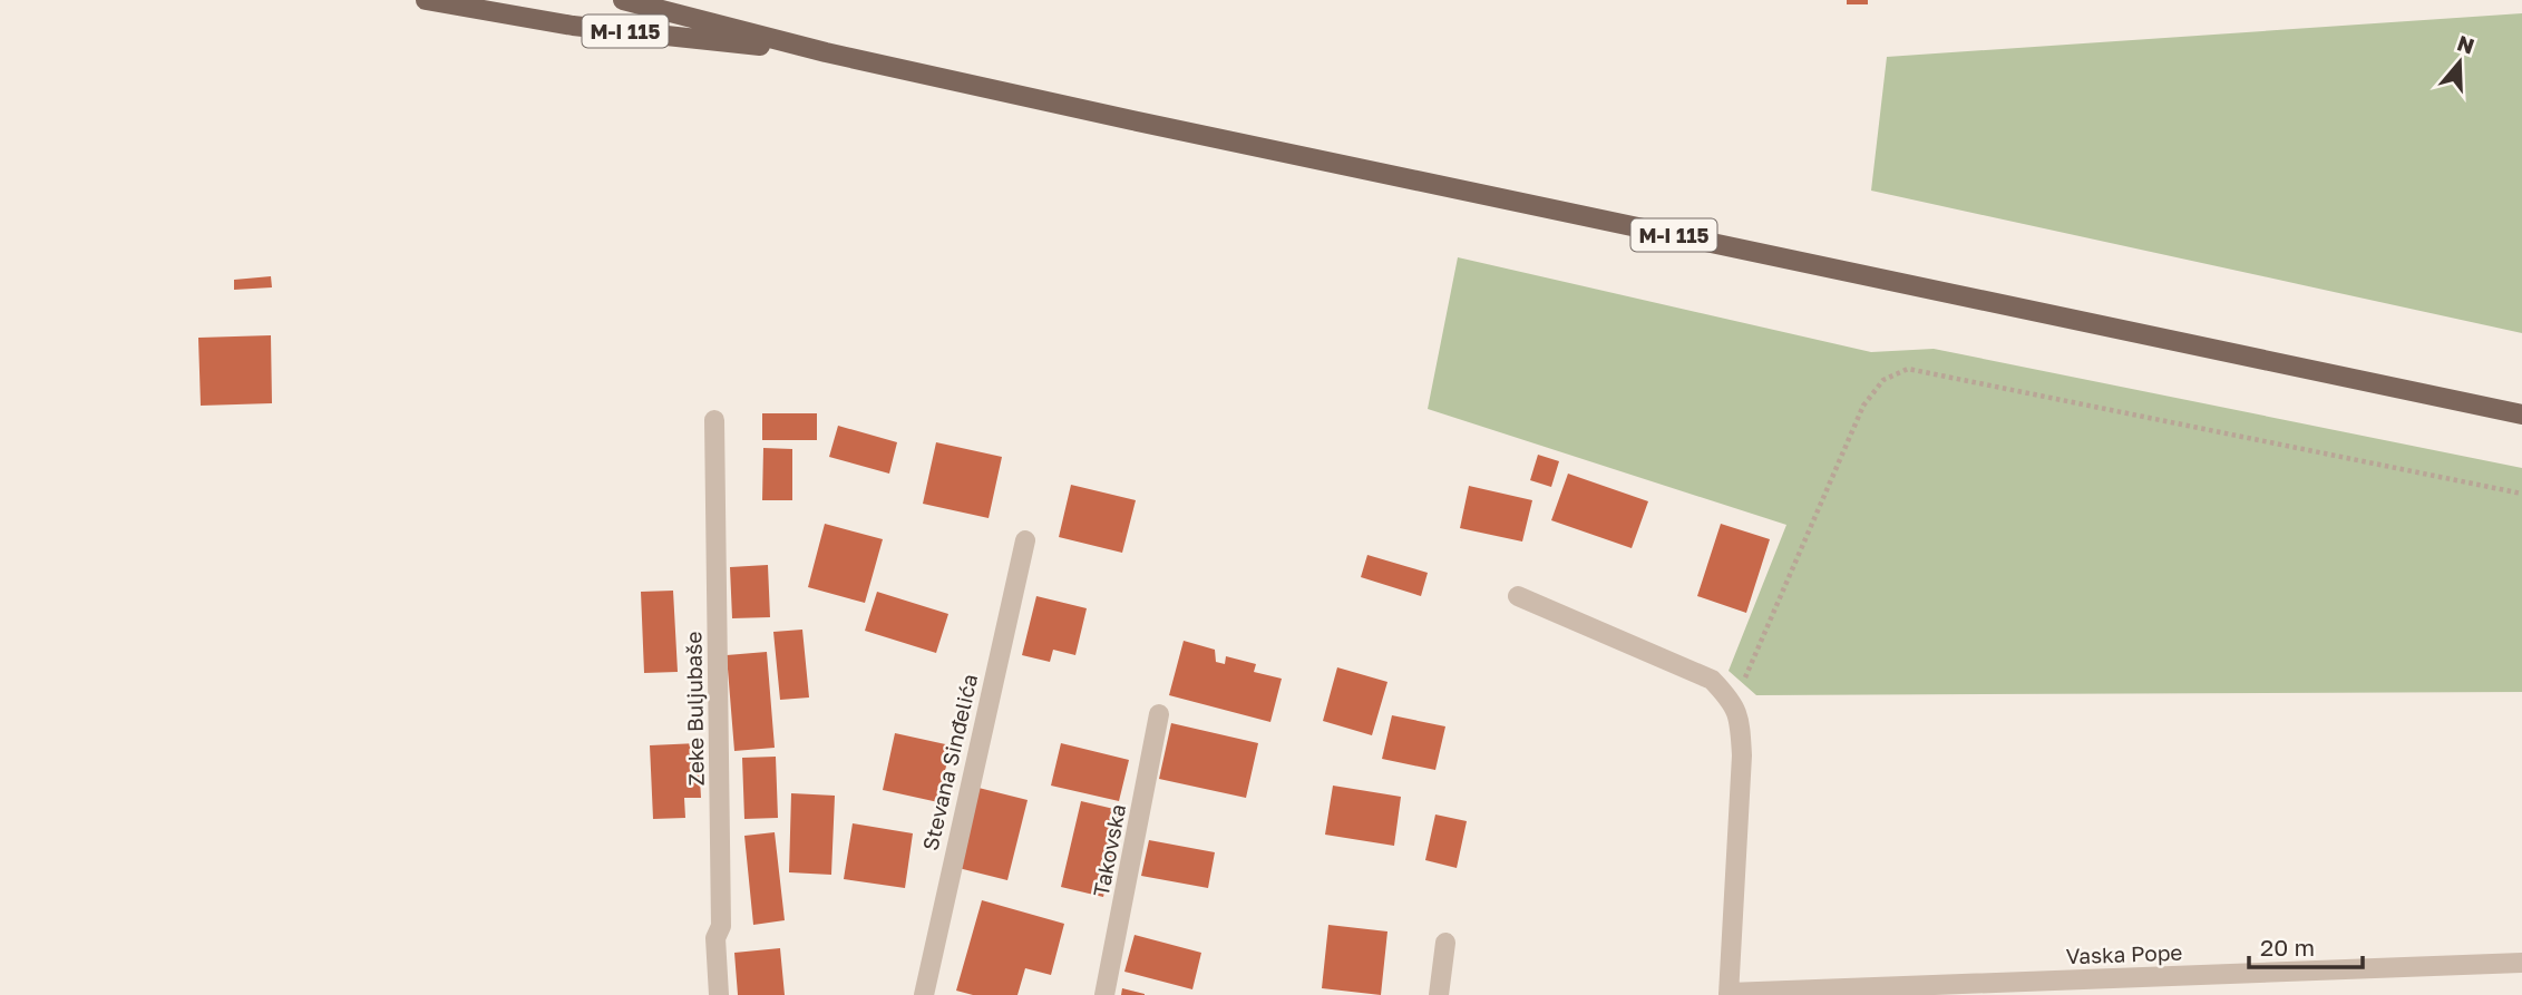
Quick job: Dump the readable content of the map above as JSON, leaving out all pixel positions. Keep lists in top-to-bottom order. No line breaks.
{"streets":{"main road":["M-I 115"],"street":["Zeke Buljubaše","Stevana Sinđelića","Takovska","Vaska Pope"]},"scale_bar":"20 m","north":"top"}
